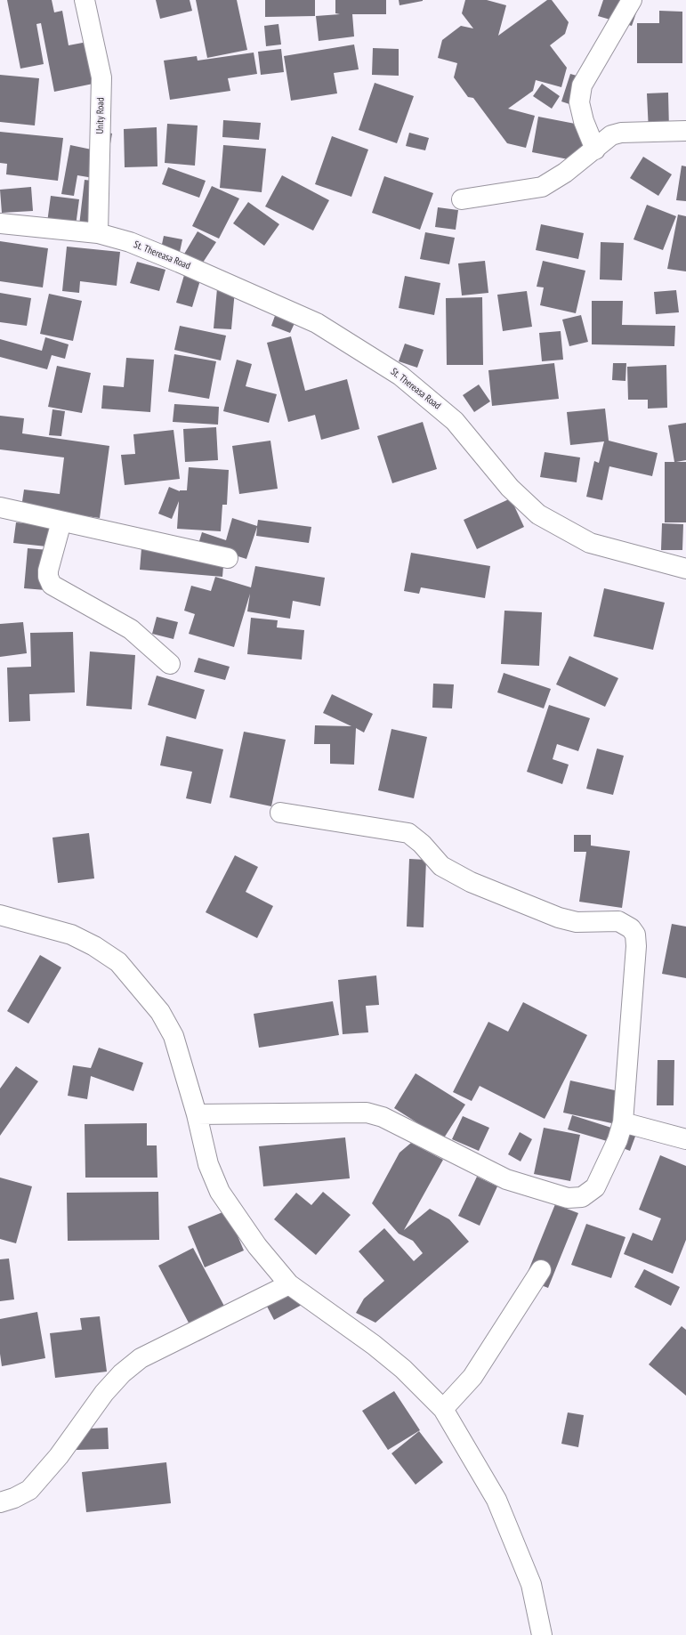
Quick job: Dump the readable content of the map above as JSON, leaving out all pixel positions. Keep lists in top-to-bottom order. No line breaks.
{"streets":{"street":["Unity Road","St. Thereasa Road"]},"crossings":[["Unity Road","St. Thereasa Road"]]}
